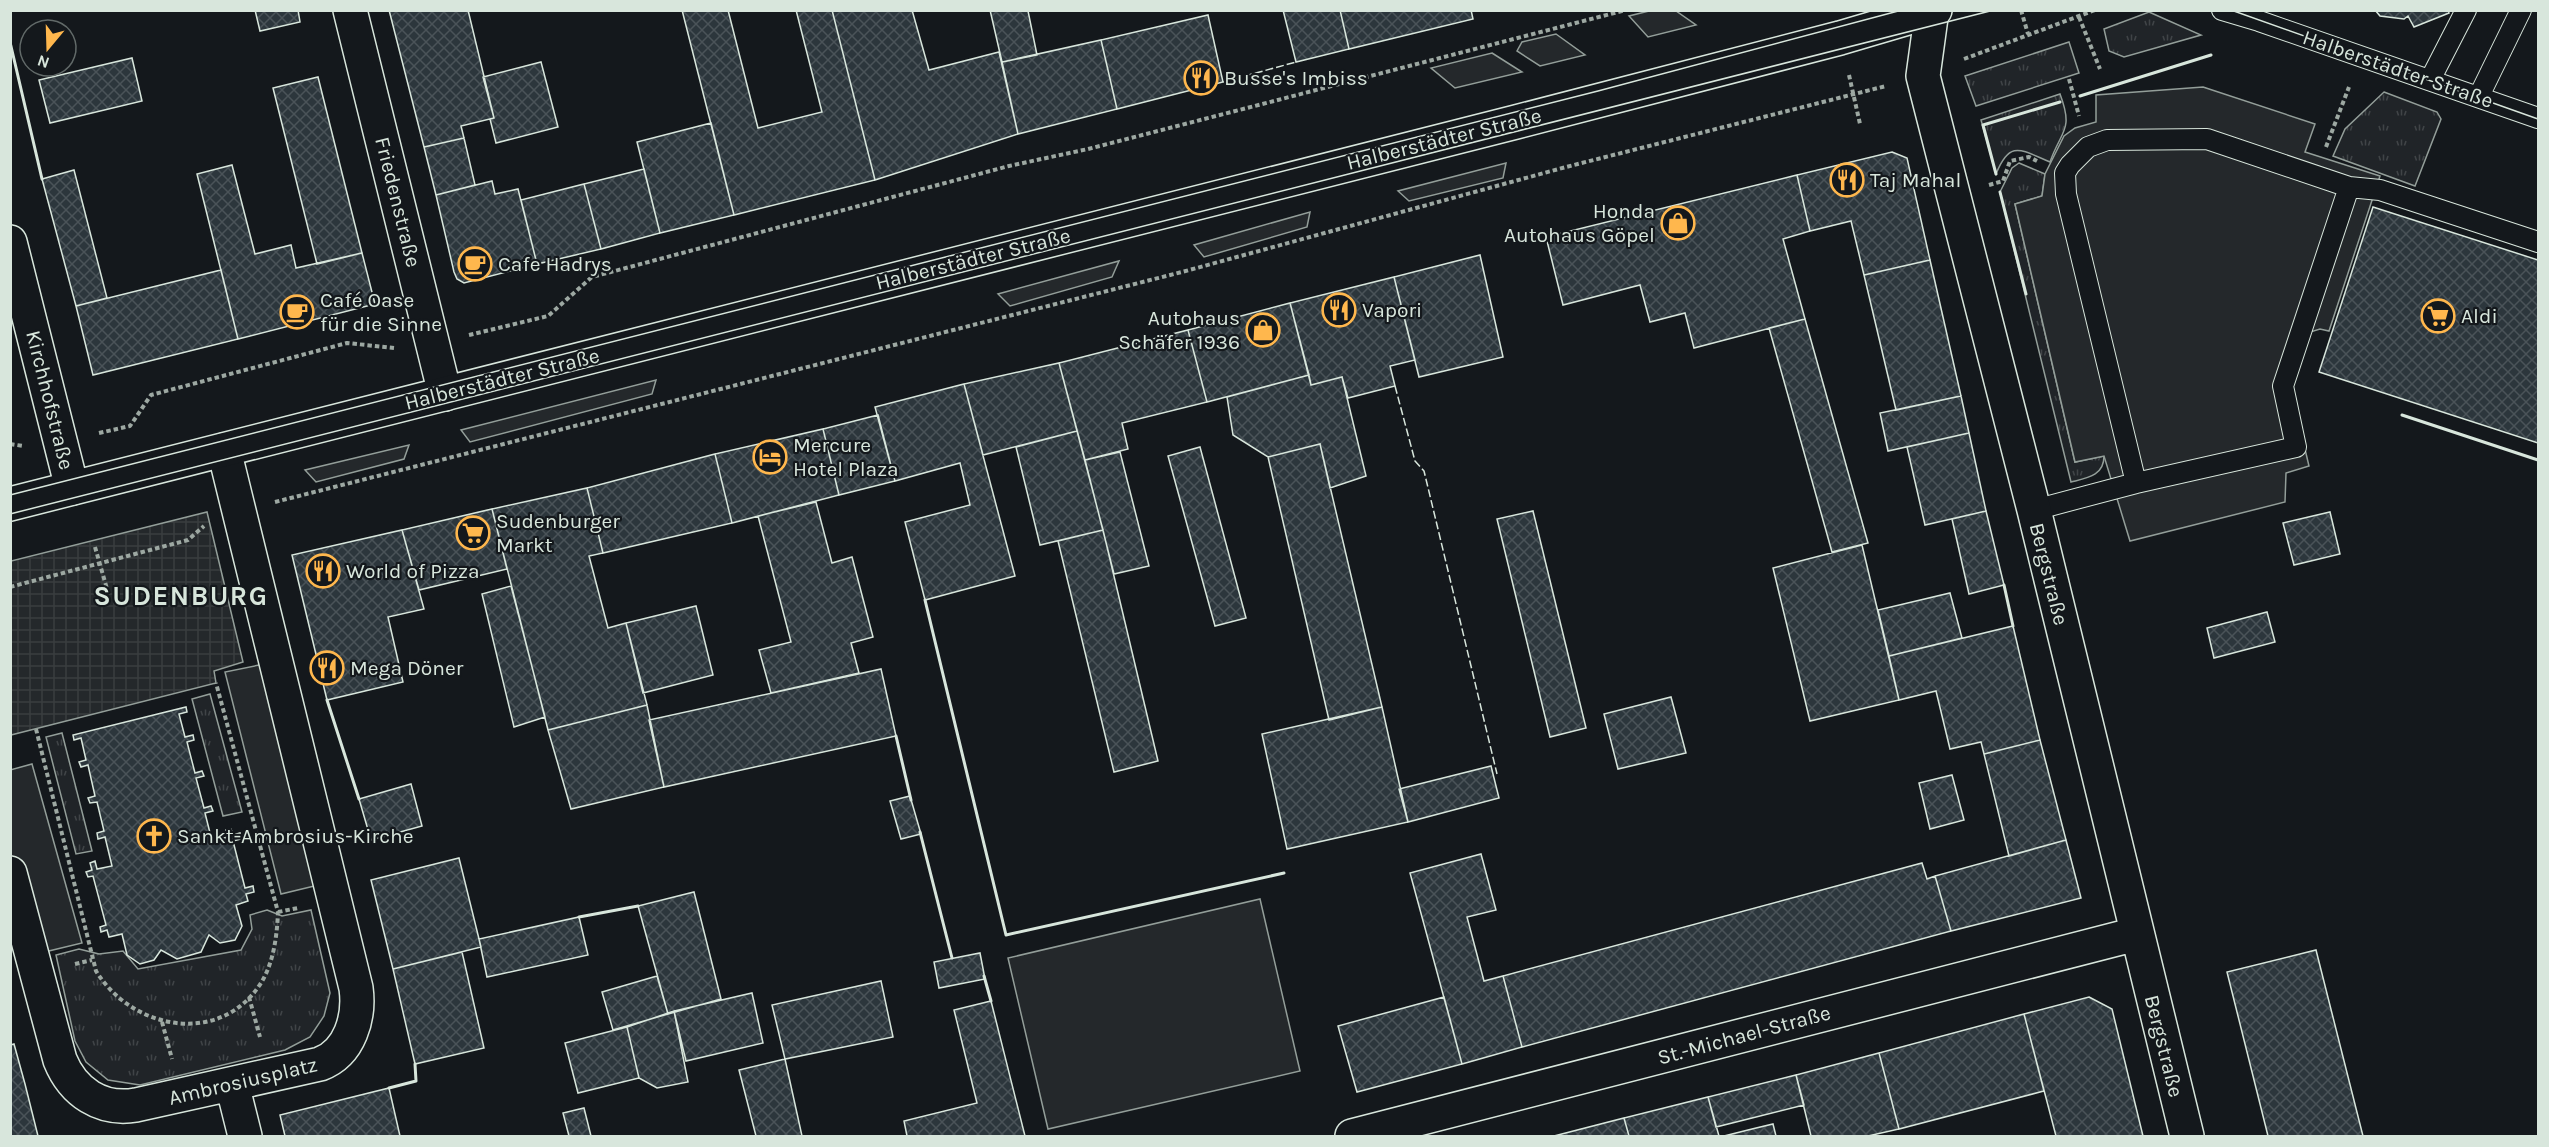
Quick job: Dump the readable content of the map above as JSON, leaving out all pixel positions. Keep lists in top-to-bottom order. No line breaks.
{"streets":{"street":["Halberstädter Straße","Friedenstraße","Kirchhofstraße","Bergstraße","St.-Michael-Straße","Ambrosiusplatz"]},"crossings":[["Halberstädter Straße","Friedenstraße"],["Halberstädter Straße","Kirchhofstraße"],["Halberstädter Straße","Bergstraße"],["Halberstädter Straße","Ambrosiusplatz"],["Bergstraße","St.-Michael-Straße"]],"districts":["SUDENBURG"],"places":{"restaurant":["Busse's Imbiss","Taj Mahal","Vapori","World of Pizza","Mega Döner"],"shop":["Honda Autohaus Göpel","Autohaus Schäfer 1936"],"cafe":["Cafe Hadrys","Café Oase für die Sinne"],"supermarket":["Aldi","Sudenburger Markt"],"hotel":["Mercure Hotel Plaza"],"church":["Sankt-Ambrosius-Kirche"]},"north":"bottom"}
